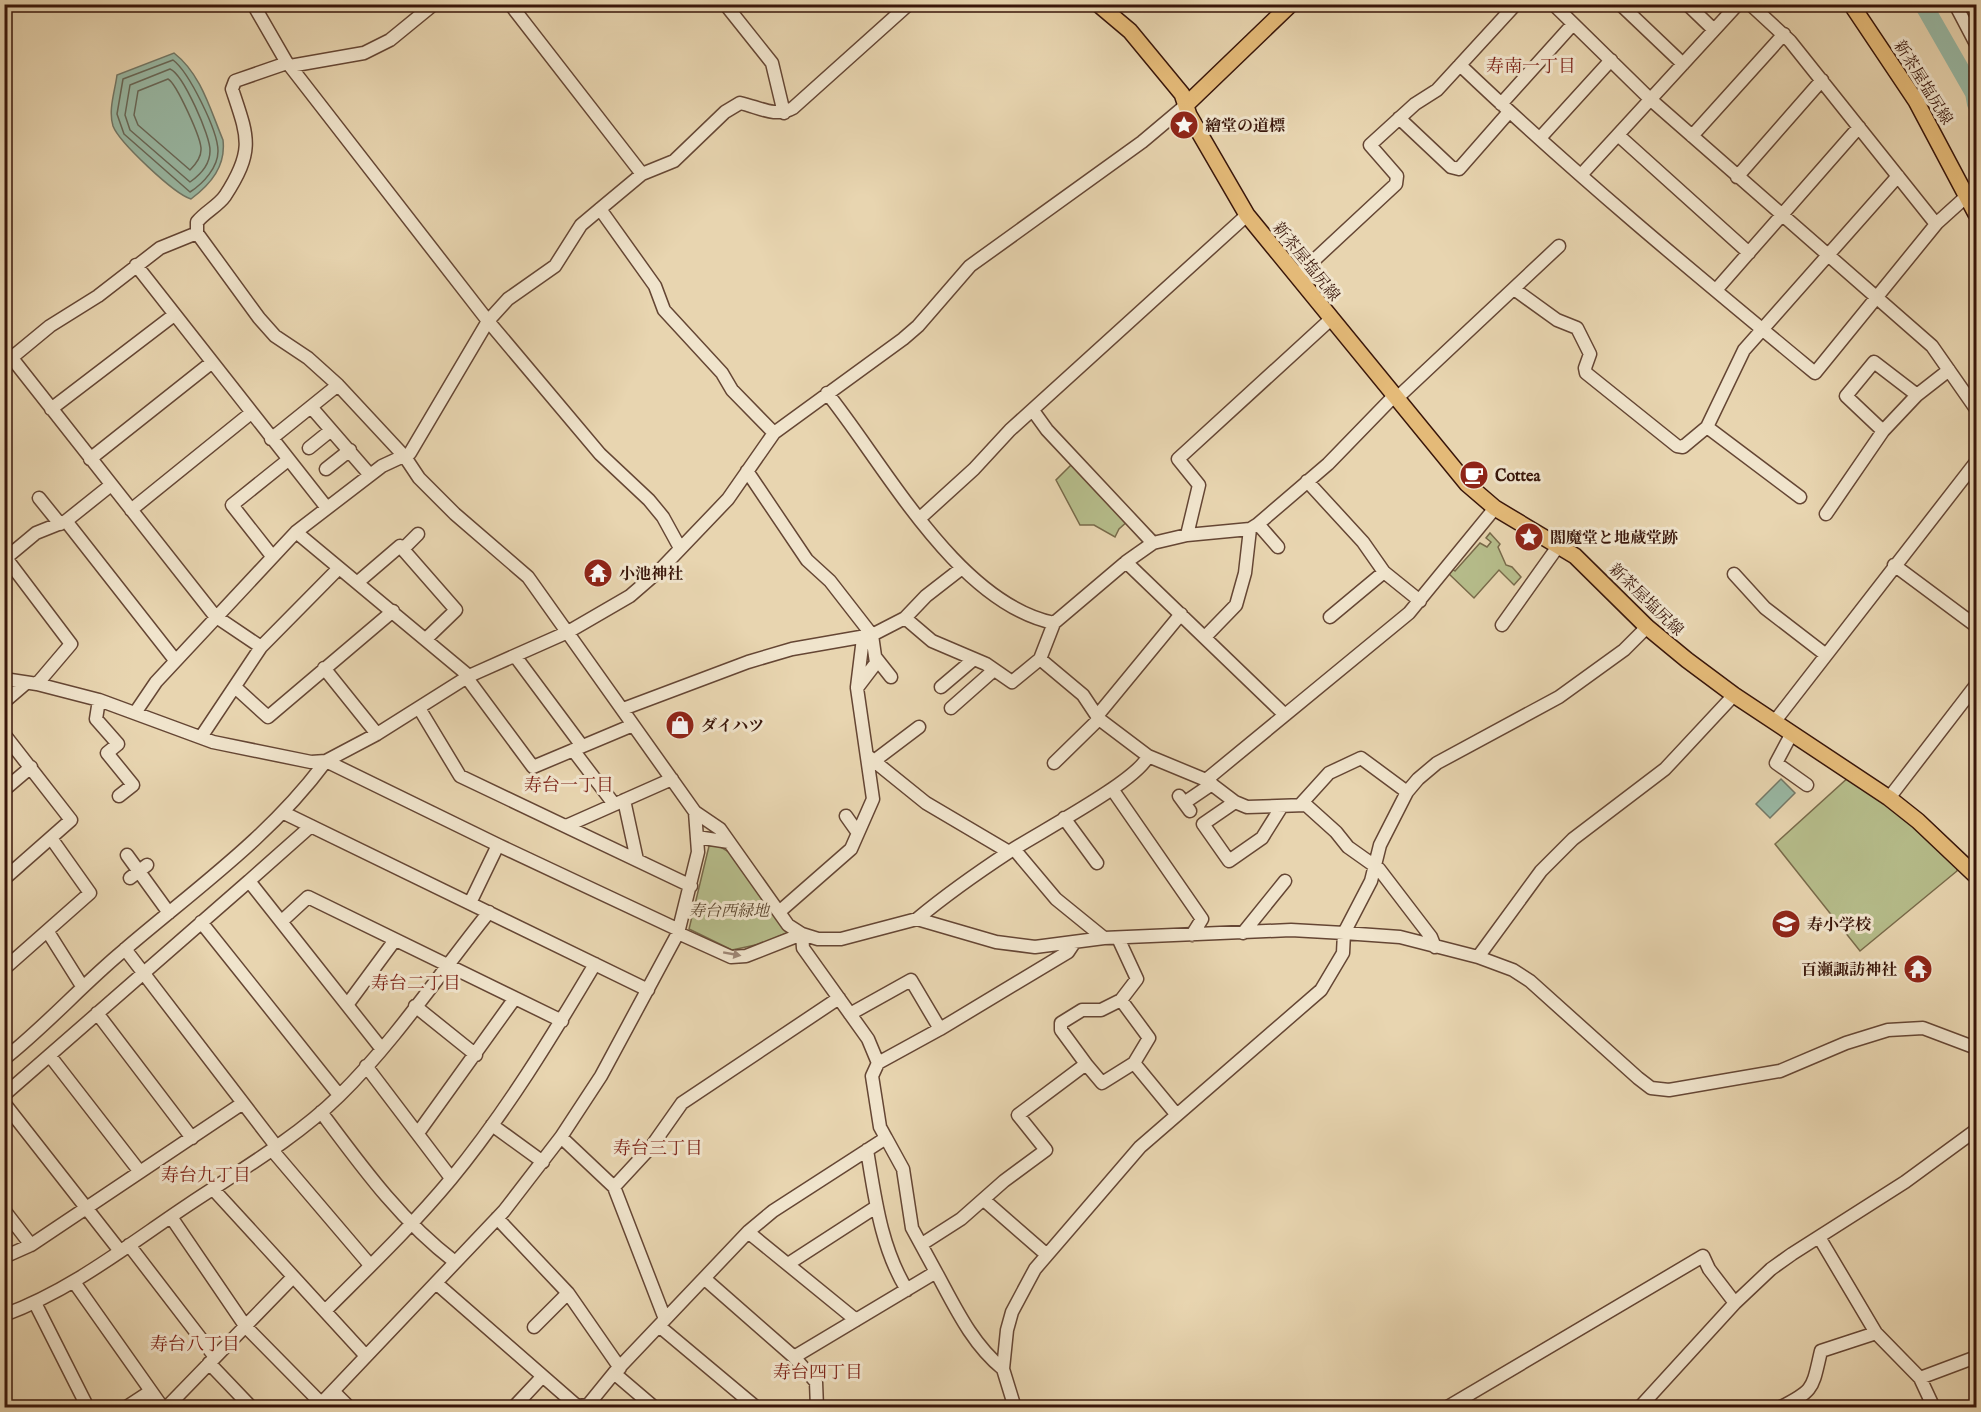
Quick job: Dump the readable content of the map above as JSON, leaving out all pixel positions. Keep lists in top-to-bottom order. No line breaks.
{"streets":{"main road":["新茶屋塩尻線"]},"districts":["寿南一丁目","寿台一丁目","寿台二丁目","寿台三丁目","寿台九丁目","寿台八丁目","寿台四丁目"],"parks":["寿台西緑地"],"places":{"place":["繪堂の道標","閻魔堂と地蔵堂跡"],"cafe":["Cottea"],"temple":["小池神社","百瀬諏訪神社"],"shop":["ダイハツ"],"school or university":["寿小学校"]}}
